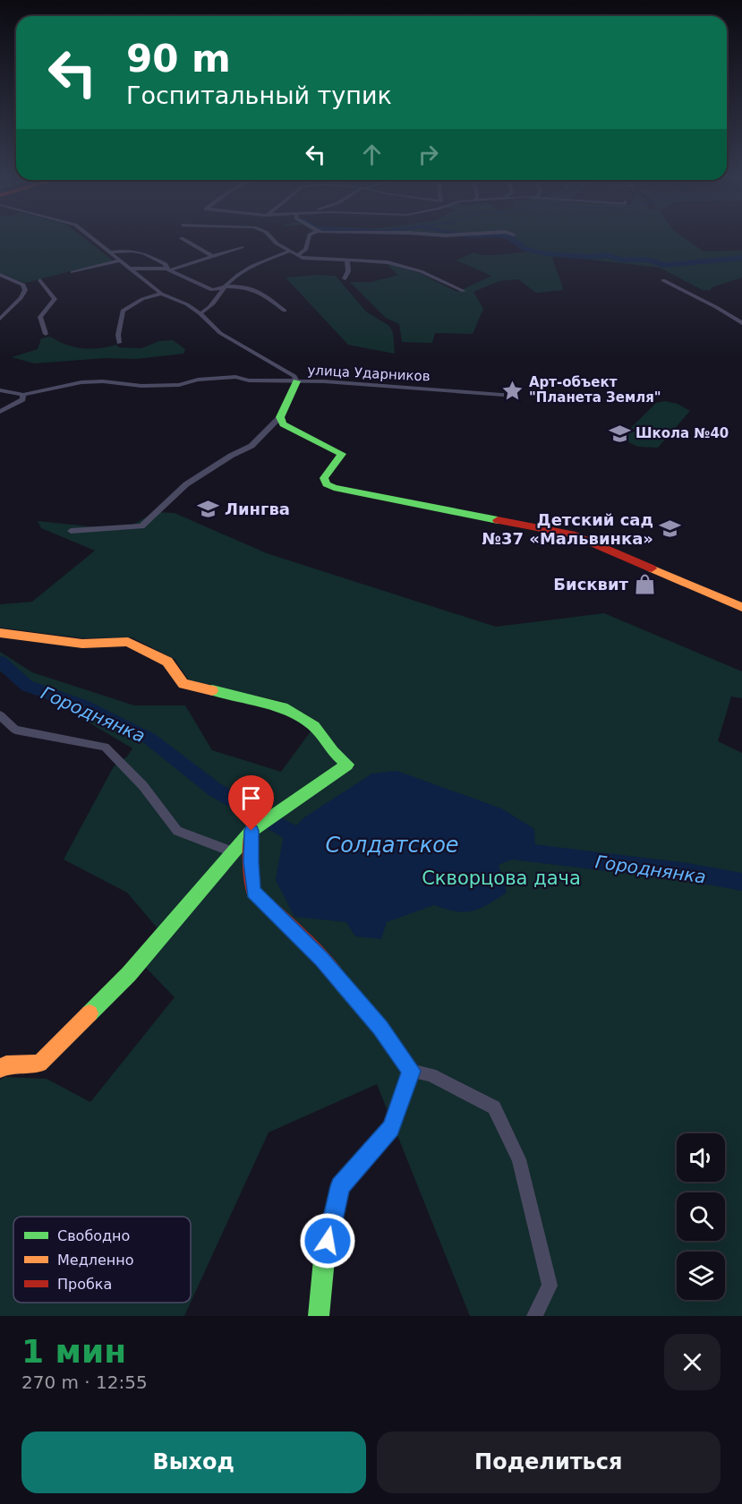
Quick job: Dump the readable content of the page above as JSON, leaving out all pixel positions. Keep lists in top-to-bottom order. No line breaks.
{"streets":{"street":["улица Ударников"]},"water":["Городнянка","Солдатское"],"parks":["Скворцова дача"],"places":{"place":["Арт-объект \"Планета Земля\""],"school or university":["Школа №40","Лингва","Детский сад №37 «Мальвинка»"],"shop":["Бисквит"]},"legend":["Свободно","Медленно","Пробка"],"page":{"turn":["90 m","Госпитальный тупик"],"heading":["1 мин","270 m · 12:55"],"buttons":["Выход","Поделиться"]}}
